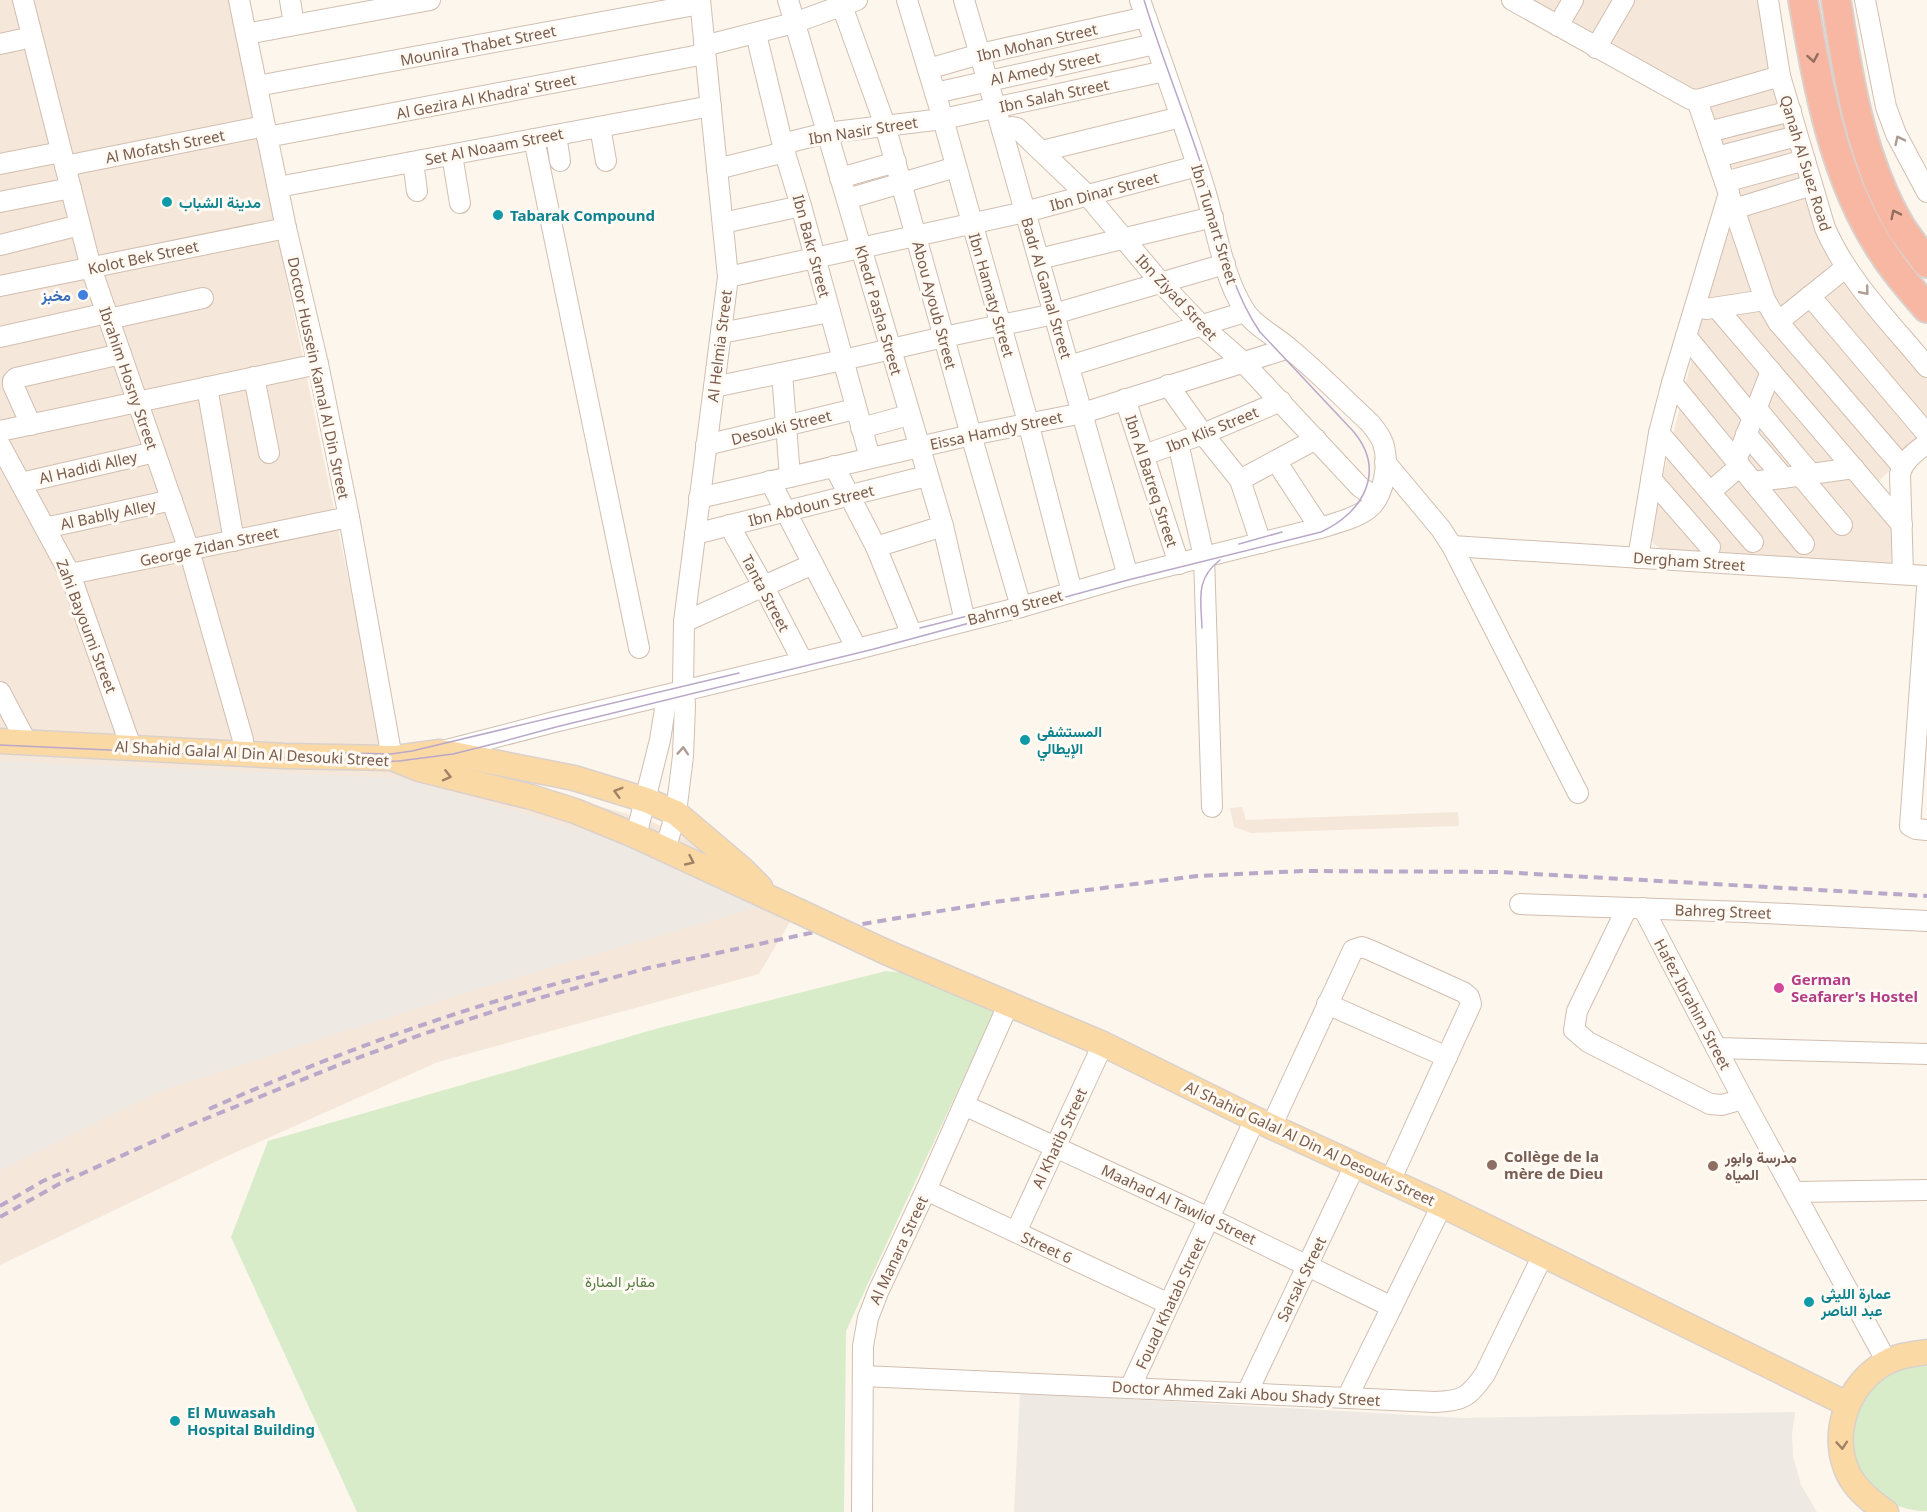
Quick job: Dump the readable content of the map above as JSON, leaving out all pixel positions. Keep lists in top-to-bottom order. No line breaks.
{"streets":{"main road":["Al Shahid Galal Al Din Al Desouki Street"],"street":["Ibn Mohan Street","Mounira Thabet Street","Al Amedy Street","Ibn Salah Street","Al Gezira Al Khadra' Street","Ibn Nasir Street","Al Mofatsh Street","Set Al Noaam Street","Qanah Al Suez Road","Ibn Dinar Street","Ibn Tumart Street","Ibn Bakr Street","Kolot Bek Street","Badr Al Gamal Street","Ibn Hamaty Street","Ibn Ziyad Street","Abou Ayoub Street","Khedr Pasha Street","Al Helmia Street","Ibrahim Hosny Street","Doctor Hussein Kamal Al Din Street","Desouki Street","Ibn Klis Street","Eissa Hamdy Street","Al Hadidi Alley","Ibn Al Batreq Street","Ibn Abdoun Street","Al Bablly Alley","George Zidan Street","Dergham Street","Tanta Street","Bahrng Street","Zahi Bayoumi Street","Bahreg Street","Hafez Ibrahim Street","Al Khatib Street","Maahad Al Tawlid Street","Street 6","Al Manara Street","Sarsak Street","Fouad Khatab Street","Doctor Ahmed Zaki Abou Shady Street"]},"crossings":[["Ibn Mohan Street","Ibn Tumart Street"],["Ibn Mohan Street","Badr Al Gamal Street"],["Ibn Mohan Street","Ibn Hamaty Street"],["Mounira Thabet Street","Al Helmia Street"],["Mounira Thabet Street","Doctor Hussein Kamal Al Din Street"],["Al Amedy Street","Ibn Tumart Street"],["Al Amedy Street","Badr Al Gamal Street"],["Al Amedy Street","Ibn Hamaty Street"],["Ibn Salah Street","Ibn Nasir Street"],["Ibn Salah Street","Ibn Tumart Street"],["Ibn Salah Street","Badr Al Gamal Street"],["Ibn Salah Street","Ibn Hamaty Street"],["Al Gezira Al Khadra' Street","Al Mofatsh Street"],["Al Gezira Al Khadra' Street","Ibn Bakr Street"],["Al Gezira Al Khadra' Street","Abou Ayoub Street"],["Al Gezira Al Khadra' Street","Khedr Pasha Street"],["Al Gezira Al Khadra' Street","Al Helmia Street"],["Al Gezira Al Khadra' Street","Doctor Hussein Kamal Al Din Street"],["Ibn Nasir Street","Ibn Bakr Street"],["Ibn Nasir Street","Ibn Hamaty Street"],["Ibn Nasir Street","Abou Ayoub Street"],["Ibn Nasir Street","Khedr Pasha Street"],["Ibn Nasir Street","Al Helmia Street"],["Al Mofatsh Street","Ibrahim Hosny Street"],["Al Mofatsh Street","Doctor Hussein Kamal Al Din Street"],["Set Al Noaam Street","Al Helmia Street"],["Set Al Noaam Street","Doctor Hussein Kamal Al Din Street"],["Ibn Dinar Street","Ibn Tumart Street"],["Ibn Dinar Street","Ibn Bakr Street"],["Ibn Dinar Street","Badr Al Gamal Street"],["Ibn Dinar Street","Ibn Hamaty Street"],["Ibn Dinar Street","Ibn Ziyad Street"],["Ibn Dinar Street","Abou Ayoub Street"],["Ibn Dinar Street","Khedr Pasha Street"],["Ibn Dinar Street","Al Helmia Street"],["Ibn Tumart Street","Ibn Ziyad Street"],["Ibn Tumart Street","Eissa Hamdy Street"],["Ibn Tumart Street","Bahrng Street"],["Ibn Bakr Street","Desouki Street"],["Ibn Bakr Street","Eissa Hamdy Street"],["Kolot Bek Street","Ibrahim Hosny Street"],["Kolot Bek Street","Doctor Hussein Kamal Al Din Street"],["Badr Al Gamal Street","Ibn Ziyad Street"],["Badr Al Gamal Street","Eissa Hamdy Street"],["Badr Al Gamal Street","Bahrng Street"],["Ibn Hamaty Street","Eissa Hamdy Street"],["Ibn Hamaty Street","Bahrng Street"],["Ibn Ziyad Street","Ibn Klis Street"],["Ibn Ziyad Street","Eissa Hamdy Street"],["Ibn Ziyad Street","Bahrng Street"],["Abou Ayoub Street","Eissa Hamdy Street"],["Abou Ayoub Street","Bahrng Street"],["Khedr Pasha Street","Eissa Hamdy Street"],["Khedr Pasha Street","Ibn Abdoun Street"],["Khedr Pasha Street","Bahrng Street"],["Al Helmia Street","Desouki Street"],["Al Helmia Street","Eissa Hamdy Street"],["Al Helmia Street","Ibn Abdoun Street"],["Al Helmia Street","Bahrng Street"],["Ibrahim Hosny Street","Al Hadidi Alley"],["Ibrahim Hosny Street","Al Bablly Alley"],["Ibrahim Hosny Street","George Zidan Street"],["Ibrahim Hosny Street","Al Shahid Galal Al Din Al Desouki Street"],["Doctor Hussein Kamal Al Din Street","George Zidan Street"],["Doctor Hussein Kamal Al Din Street","Al Shahid Galal Al Din Al Desouki Street"],["Ibn Klis Street","Ibn Al Batreq Street"],["Eissa Hamdy Street","Ibn Al Batreq Street"],["Al Hadidi Alley","Zahi Bayoumi Street"],["Ibn Al Batreq Street","Bahrng Street"],["Ibn Abdoun Street","Tanta Street"],["Al Bablly Alley","Zahi Bayoumi Street"],["George Zidan Street","Zahi Bayoumi Street"],["Tanta Street","Bahrng Street"],["Bahrng Street","Al Shahid Galal Al Din Al Desouki Street"],["Zahi Bayoumi Street","Al Shahid Galal Al Din Al Desouki Street"],["Al Shahid Galal Al Din Al Desouki Street","Al Khatib Street"],["Al Shahid Galal Al Din Al Desouki Street","Al Manara Street"],["Al Shahid Galal Al Din Al Desouki Street","Sarsak Street"],["Al Shahid Galal Al Din Al Desouki Street","Fouad Khatab Street"],["Al Shahid Galal Al Din Al Desouki Street","Doctor Ahmed Zaki Abou Shady Street"],["Bahreg Street","Hafez Ibrahim Street"],["Al Khatib Street","Maahad Al Tawlid Street"],["Al Khatib Street","Street 6"],["Maahad Al Tawlid Street","Al Manara Street"],["Maahad Al Tawlid Street","Sarsak Street"],["Maahad Al Tawlid Street","Fouad Khatab Street"],["Street 6","Al Manara Street"],["Street 6","Fouad Khatab Street"],["Al Manara Street","Doctor Ahmed Zaki Abou Shady Street"],["Sarsak Street","Doctor Ahmed Zaki Abou Shady Street"],["Fouad Khatab Street","Doctor Ahmed Zaki Abou Shady Street"]],"parks":["مقابر المنارة"],"places":["مدينة الشباب","Tabarak Compound","مخبز","المستشفى الإيطالي","German Seafarer's Hostel","Collège de la mère de Dieu","مدرسة وابور المياه","عمارة الليثى عبد الناصر","El Muwasah Hospital Building"]}
